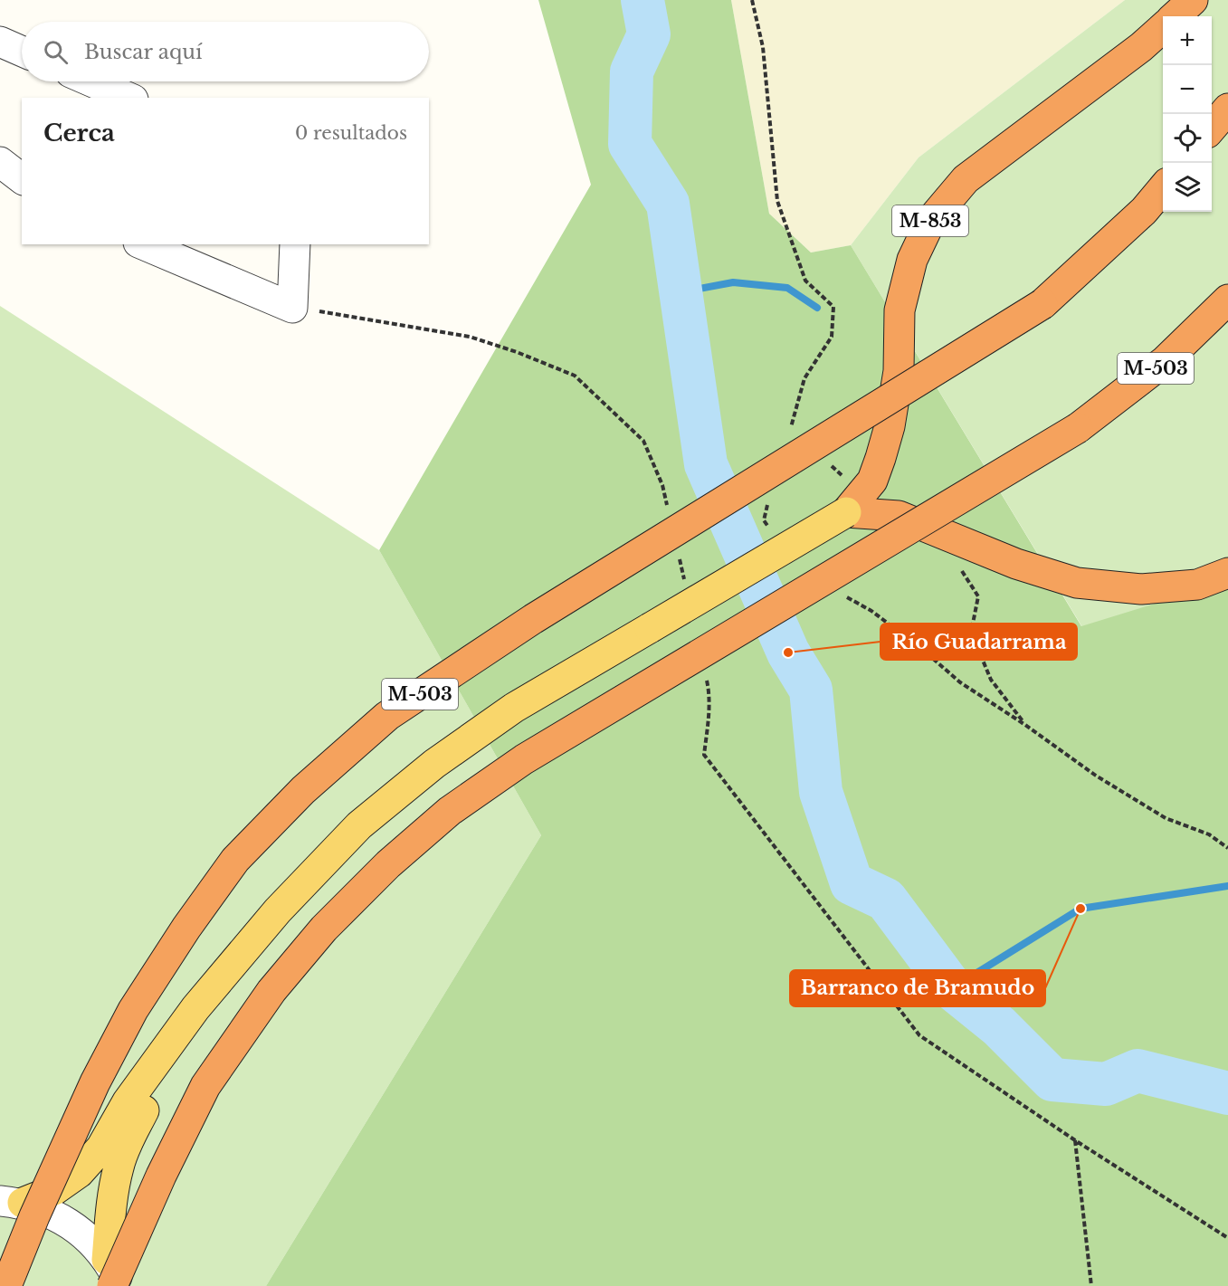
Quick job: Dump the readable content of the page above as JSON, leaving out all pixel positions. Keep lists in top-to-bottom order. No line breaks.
{"streets":{"highway":["M-853","M-503"]},"crossings":[["M-853","M-503"]],"places":["Río Guadarrama","Barranco de Bramudo"],"page":{"map_buttons":["+","−"],"search":"Buscar aquí","heading":["Cerca","0 resultados"]}}
